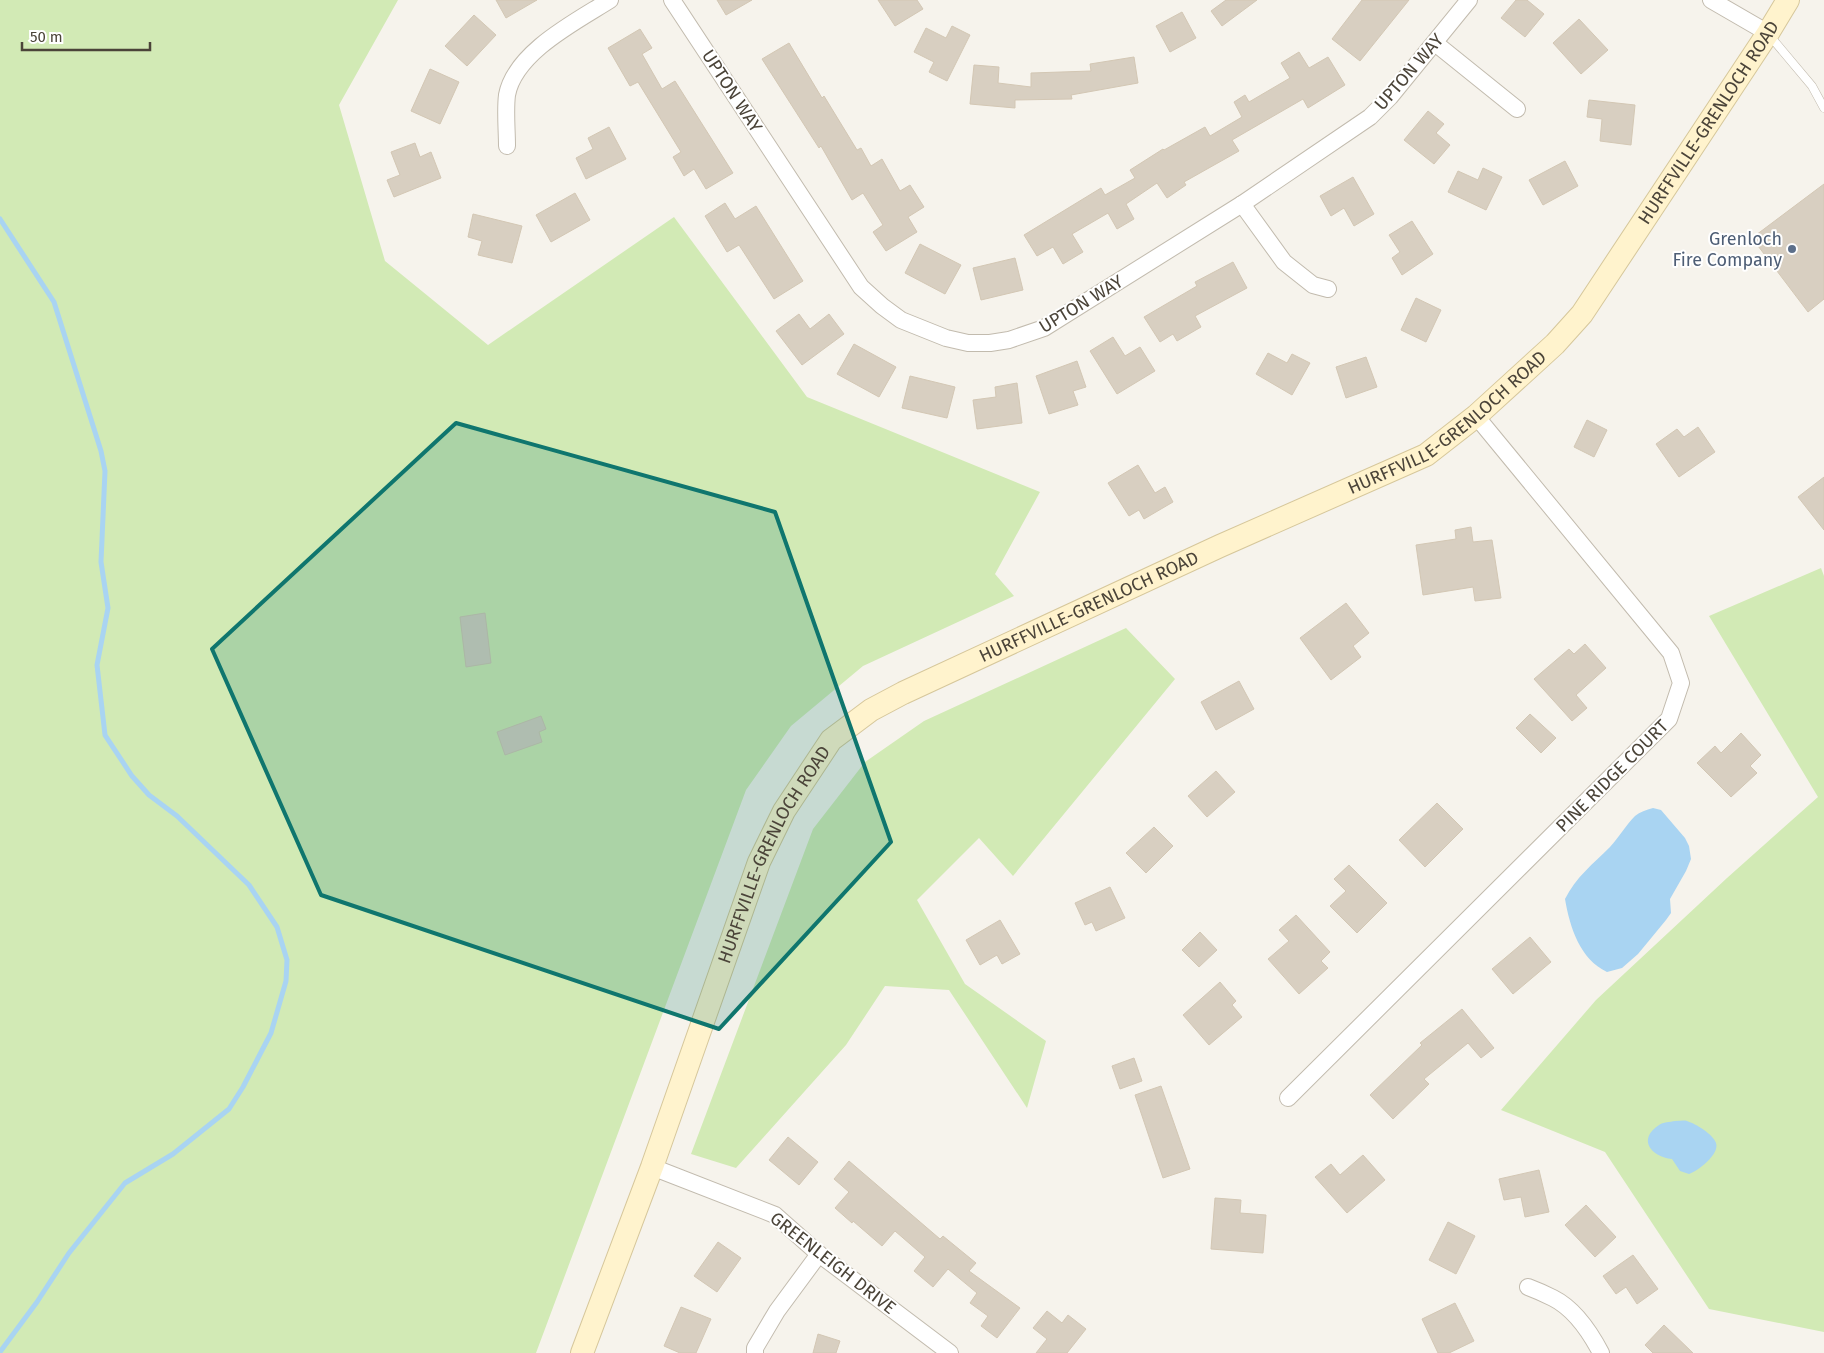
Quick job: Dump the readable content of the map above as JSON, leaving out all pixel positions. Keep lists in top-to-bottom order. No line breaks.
{"streets":{"main road":["HURFFVILLE-GRENLOCH ROAD"],"street":["UPTON WAY","PINE RIDGE COURT","GREENLEIGH DRIVE"]},"crossings":[["HURFFVILLE-GRENLOCH ROAD","PINE RIDGE COURT"],["HURFFVILLE-GRENLOCH ROAD","GREENLEIGH DRIVE"]],"places":["Grenloch Fire Company"],"scale_bar":"50 m"}
